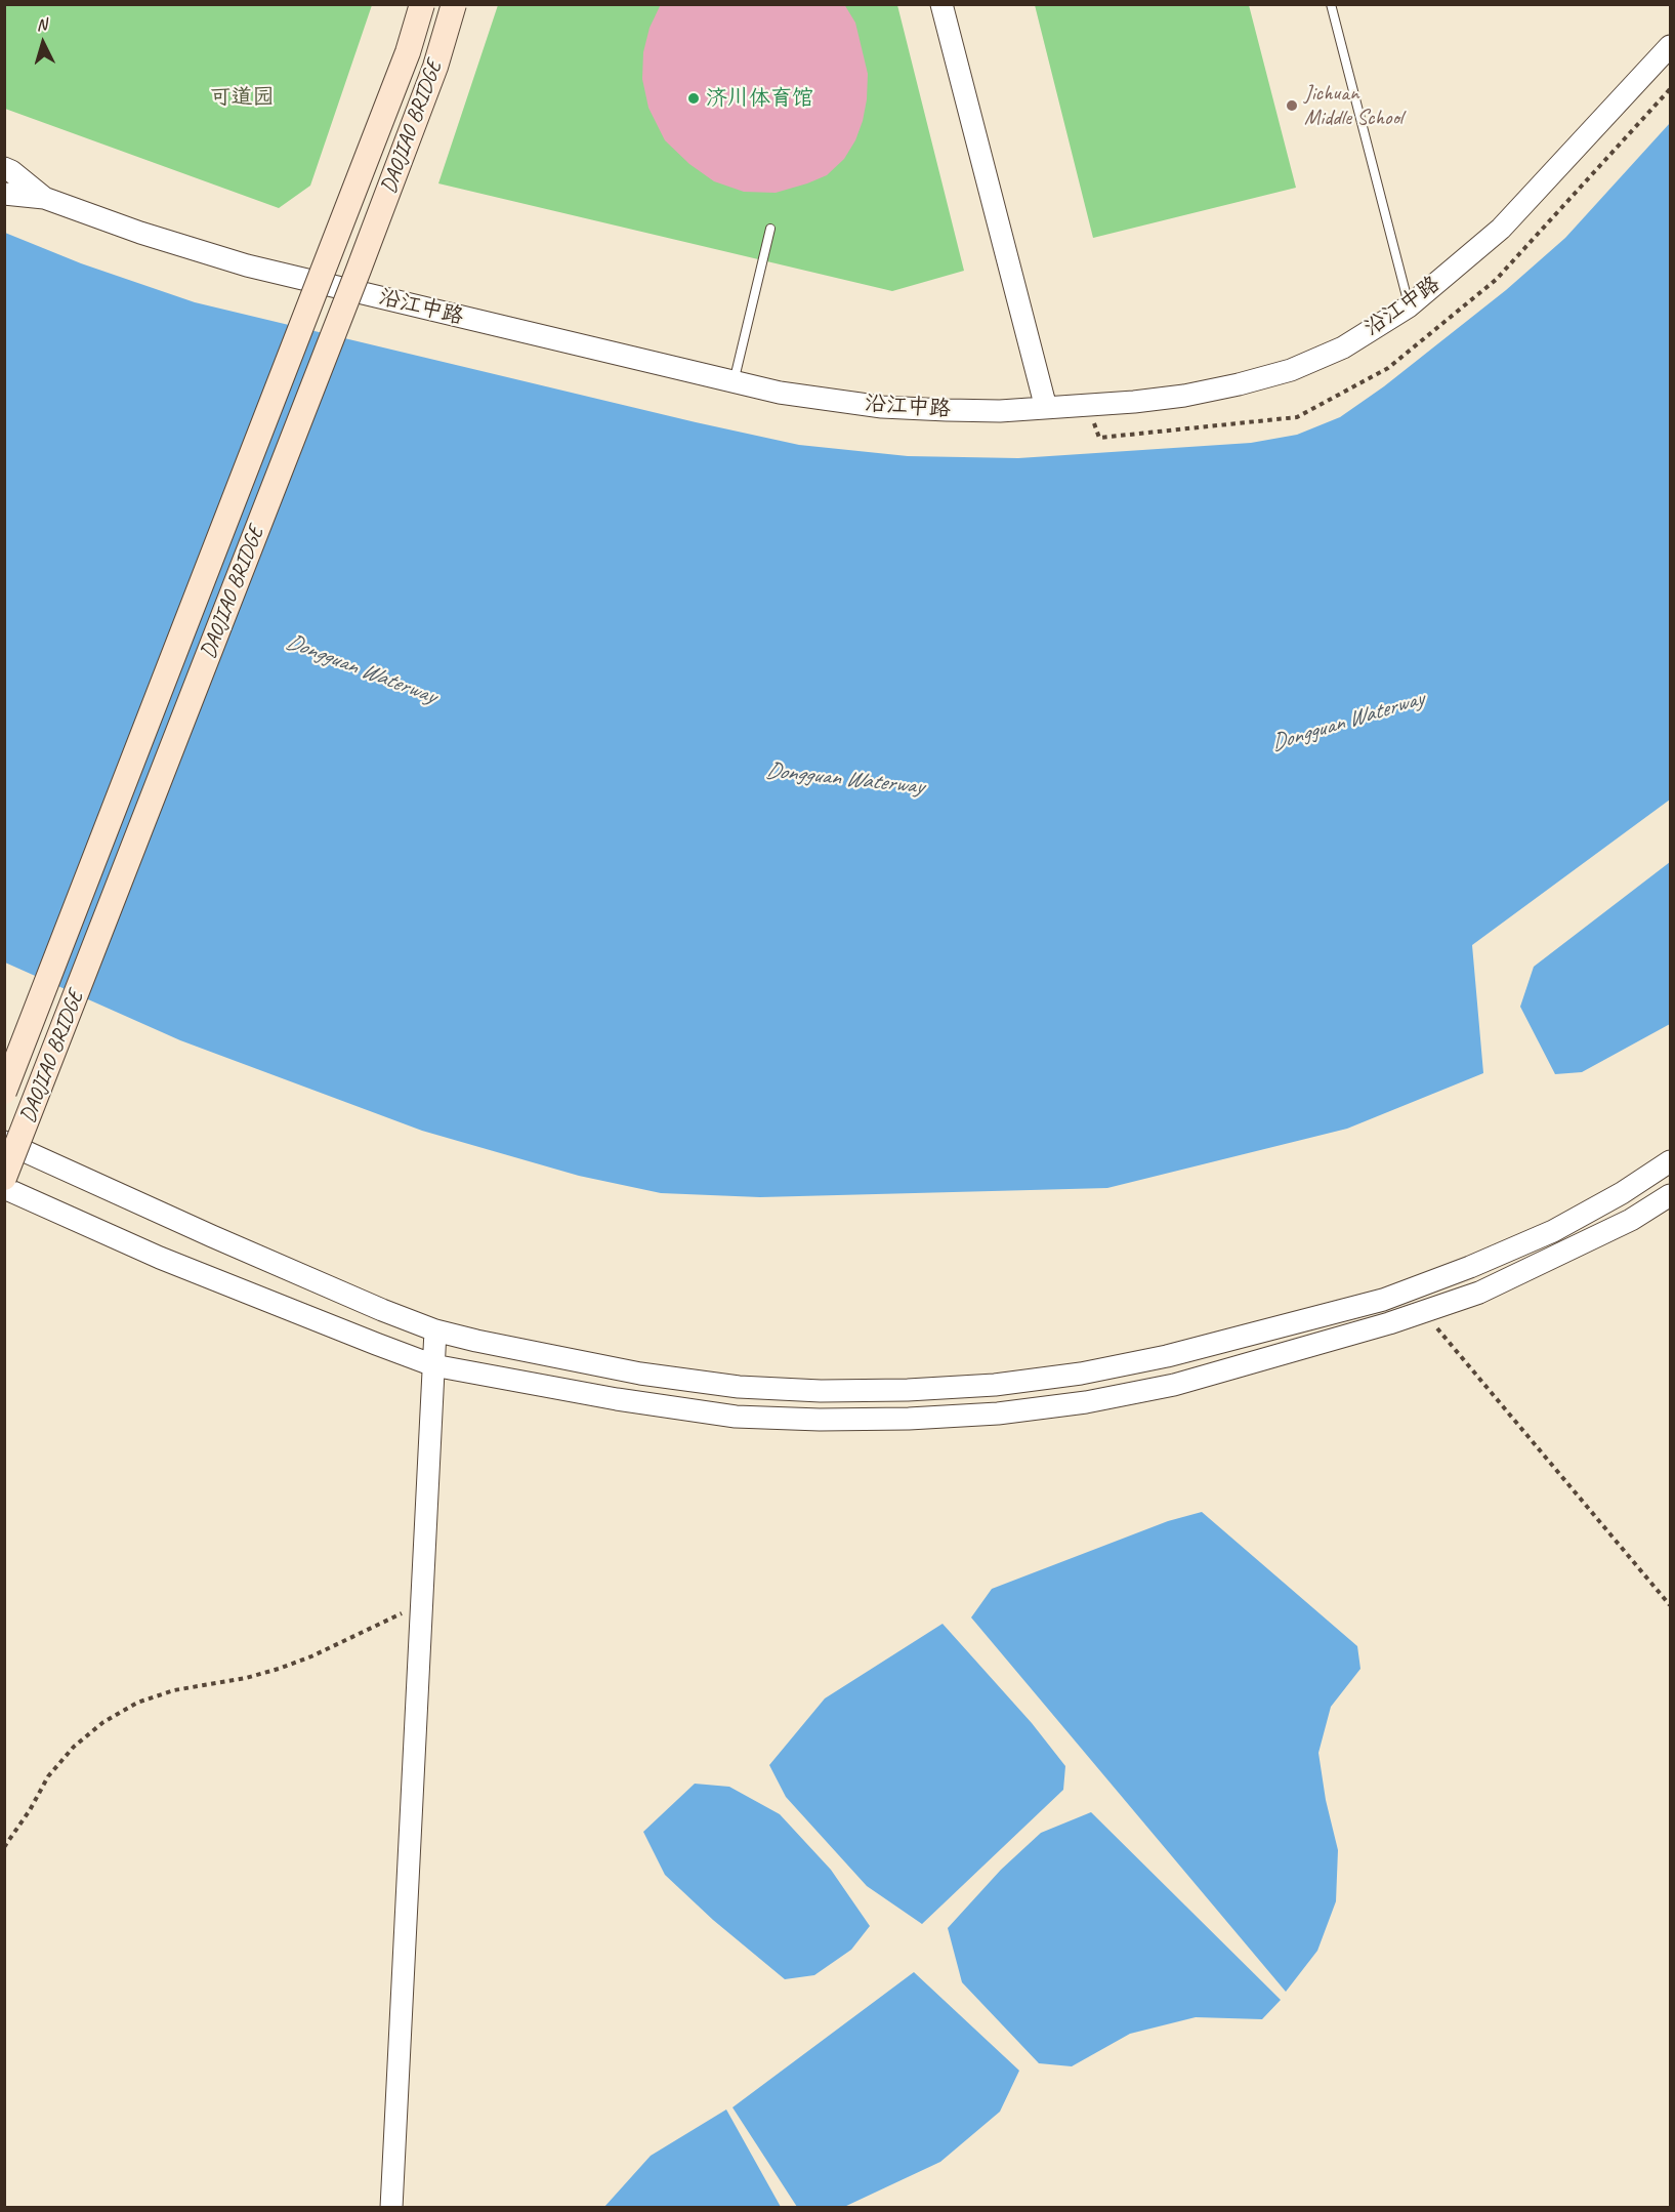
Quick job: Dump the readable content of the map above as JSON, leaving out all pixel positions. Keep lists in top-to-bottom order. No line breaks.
{"streets":{"main road":["DAOJIAO BRIDGE"],"street":["沿江中路"]},"water":["Dongguan Waterway"],"parks":["可道园"],"places":["济川体育馆","Jichuan Middle School"],"north":"top"}
